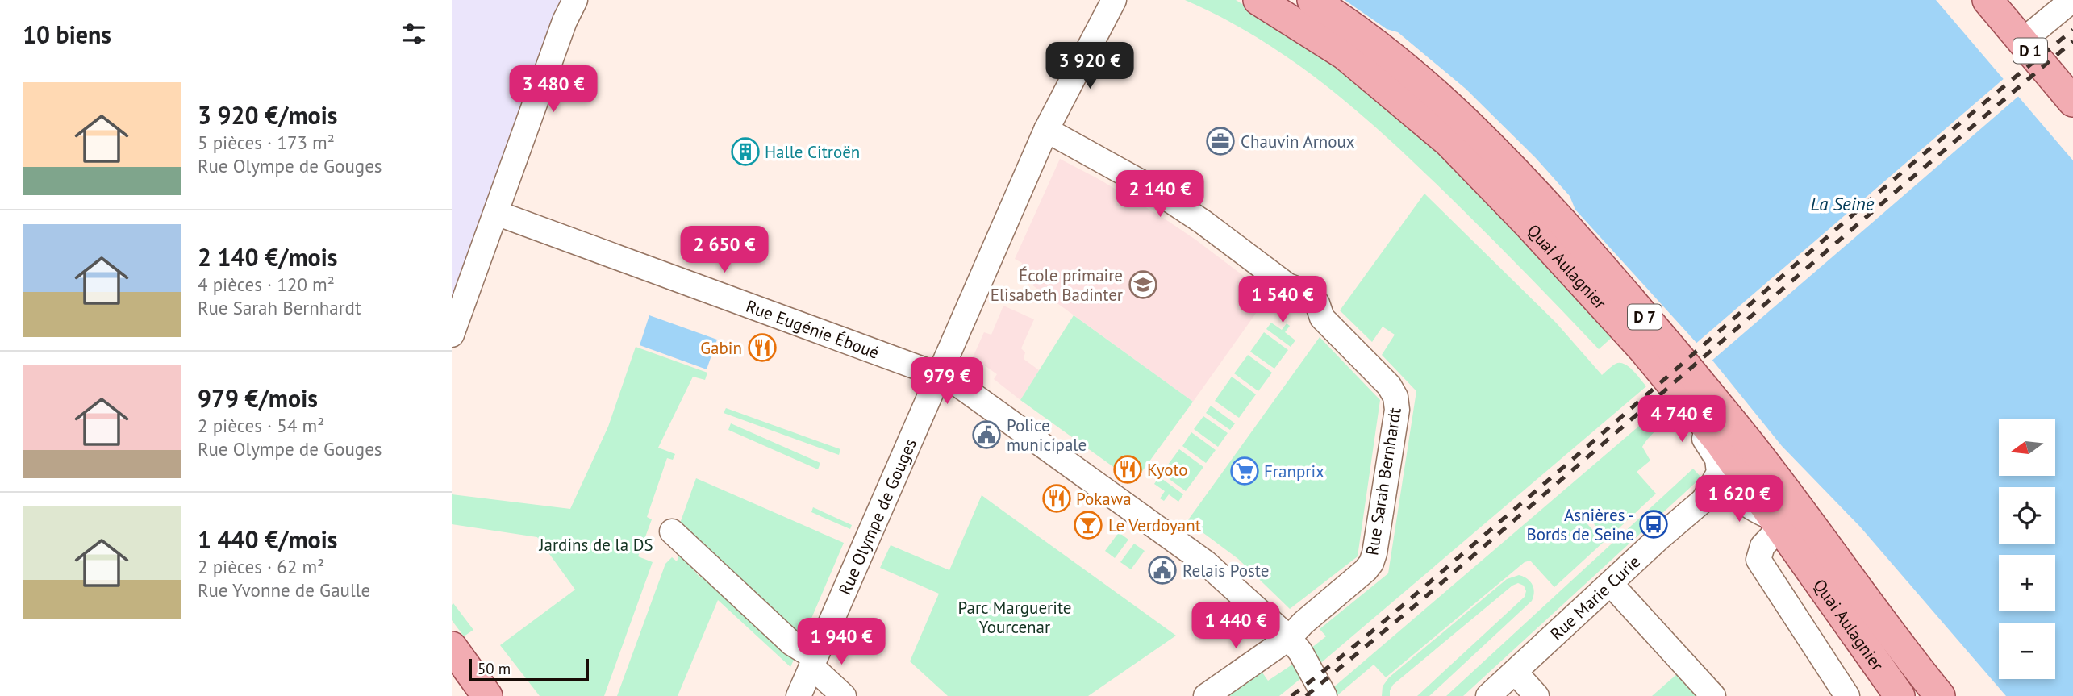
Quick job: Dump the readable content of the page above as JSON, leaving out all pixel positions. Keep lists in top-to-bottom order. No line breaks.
{"streets":{"main road":["D 1","Quai Aulagnier","D 7"],"street":["Rue Eugénie Éboué","Rue Sarah Bernhardt","Rue Olympe de Gouges","Rue Marie Curie"]},"crossings":[["Quai Aulagnier","Rue Marie Curie"],["Rue Eugénie Éboué","Rue Sarah Bernhardt"],["Rue Eugénie Éboué","Rue Olympe de Gouges"],["Rue Sarah Bernhardt","Rue Olympe de Gouges"]],"water":["La Seine"],"parks":["Jardins de la DS","Parc Marguerite Yourcenar"],"places":{"office":["Chauvin Arnoux"],"building":["Halle Citroën"],"school or university":["École primaire Elisabeth Badinter"],"restaurant":["Gabin","Kyoto","Pokawa"],"public building":["Police municipale","Relais Poste"],"supermarket":["Franprix"],"bus stop":["Asnières - Bords de Seine"],"bar":["Le Verdoyant"]},"scale_bar":"50 m","north":"left","page":{"heading":"10 biens","price":["3 920 €","3 480 €","2 140 €","2 650 €","1 540 €","979 €","4 740 €","1 620 €","1 440 €","1 940 €"],"list":[{"name":"3 920 €/mois","note":"5 pièces · 173 m² · Rue Olympe de Gouges"},{"name":"2 140 €/mois","note":"4 pièces · 120 m² · Rue Sarah Bernhardt"},{"name":"979 €/mois","note":"2 pièces · 54 m² · Rue Olympe de Gouges"},{"name":"1 440 €/mois","note":"2 pièces · 62 m² · Rue Yvonne de Gaulle"}],"map_buttons":["+","−"],"scale":"50 m"}}
